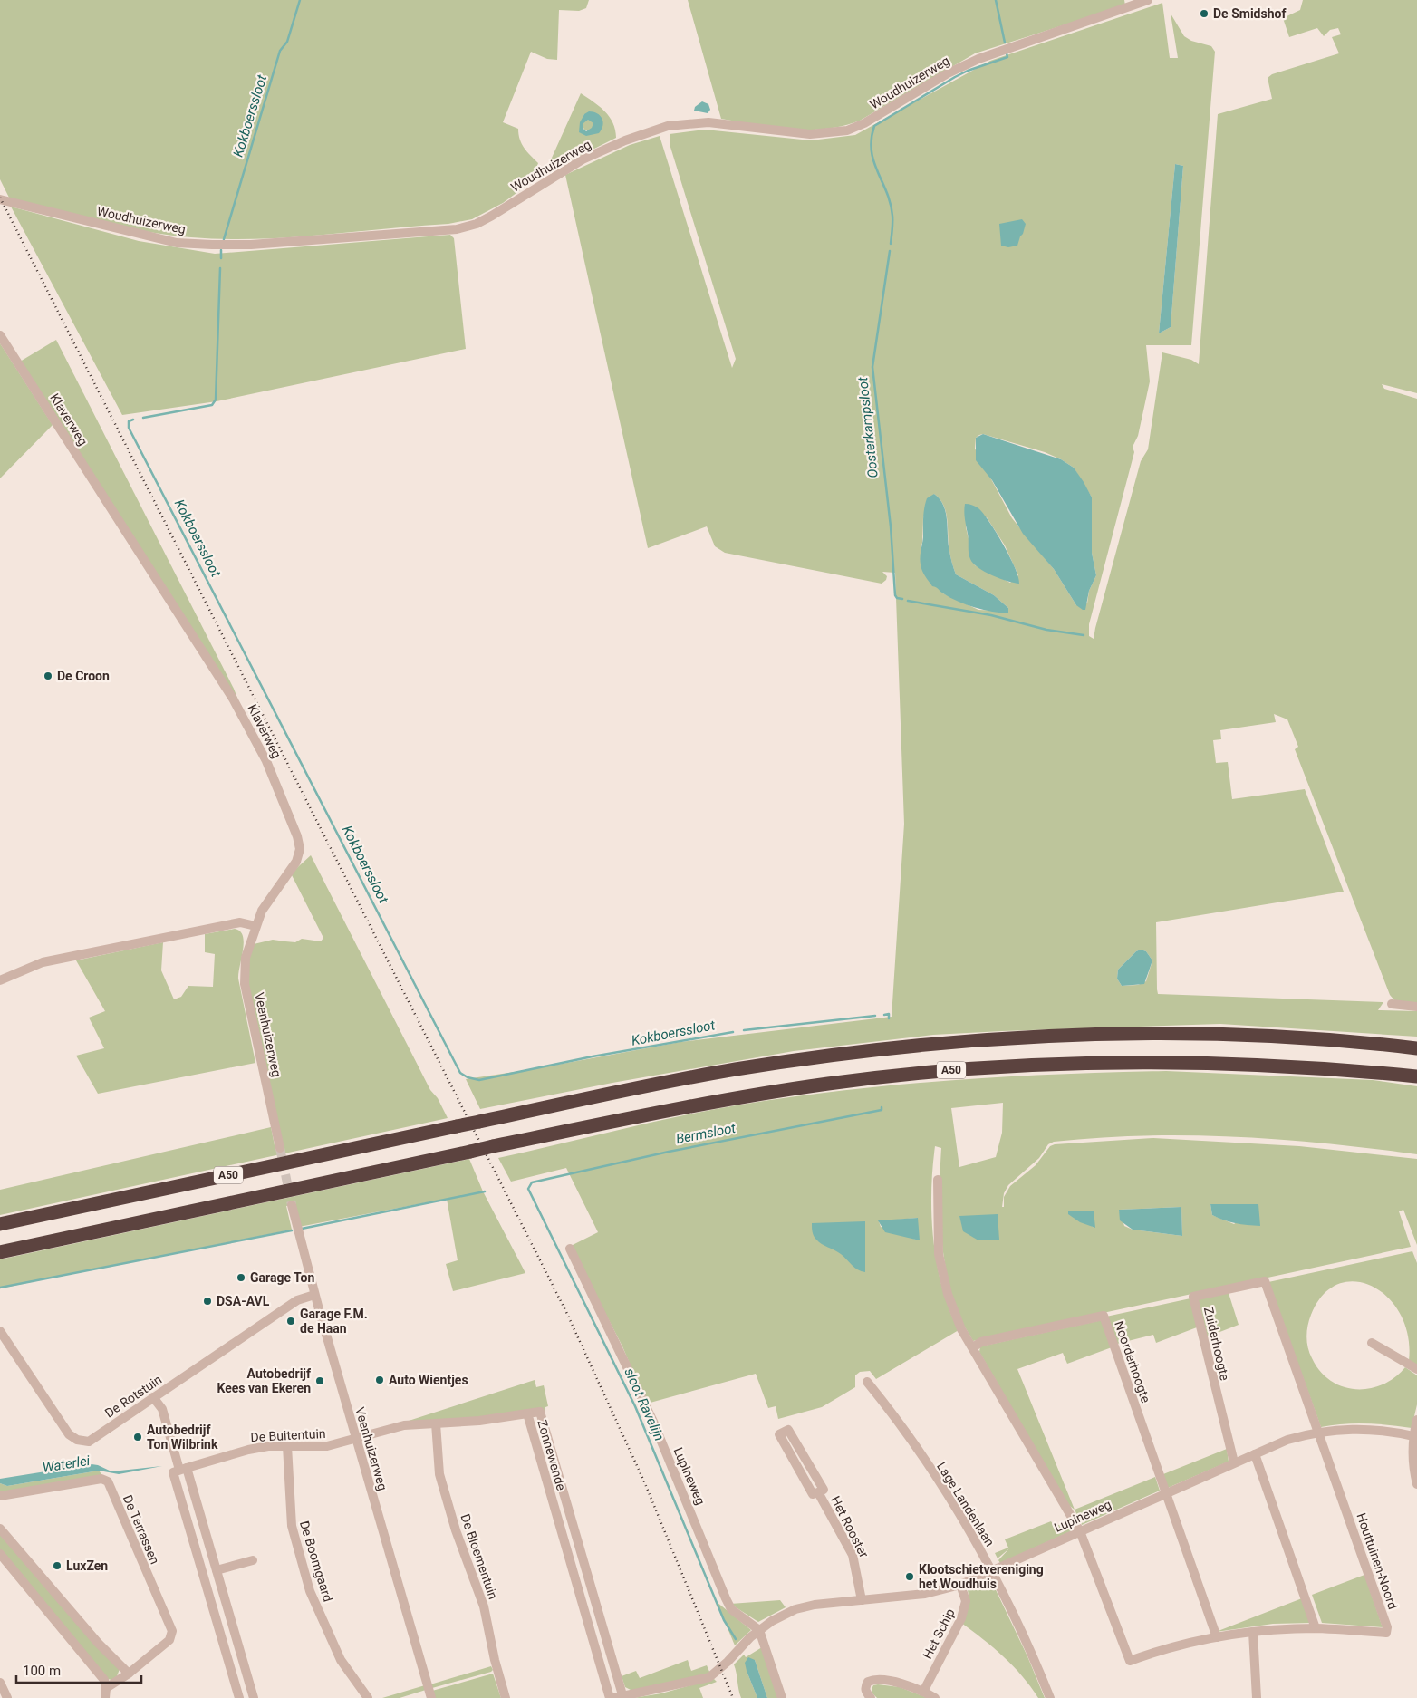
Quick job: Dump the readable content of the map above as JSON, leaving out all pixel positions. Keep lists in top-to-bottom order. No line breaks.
{"streets":{"highway":["A50"],"street":["Woudhuizerweg","Klaverweg","Veenhuizerweg","Zuiderhoogte","Noorderhoogte","De Rotstuin","De Buitentuin","Zonnewende","Lupineweg","Lage Landenlaan","Het Rooster","De Terrassen","De Bloementuin","De Boomgaard","Houttuinen-Noord","Het Schip"]},"crossings":[["Klaverweg","Veenhuizerweg"],["Veenhuizerweg","De Rotstuin"],["Veenhuizerweg","De Buitentuin"],["Zuiderhoogte","Lupineweg"],["Zuiderhoogte","Houttuinen-Noord"],["Noorderhoogte","Lupineweg"],["De Buitentuin","Zonnewende"],["De Buitentuin","De Bloementuin"],["De Buitentuin","De Boomgaard"],["Zonnewende","Lupineweg"],["Lupineweg","Lage Landenlaan"],["Lupineweg","Het Rooster"],["Lupineweg","Houttuinen-Noord"],["Lupineweg","Het Schip"]],"water":["Kokboerssloot","Oosterkampsloot","Bermsloot","sloot Ravelijn","Waterlei"],"places":["De Smidshof","De Croon","Garage Ton","DSA-AVL","Garage F.M. de Haan","Auto Wientjes","Autobedrijf Kees van Ekeren","Autobedrijf Ton Wilbrink","LuxZen","Klootschietvereniging het Woudhuis"],"scale_bar":"100 m"}
